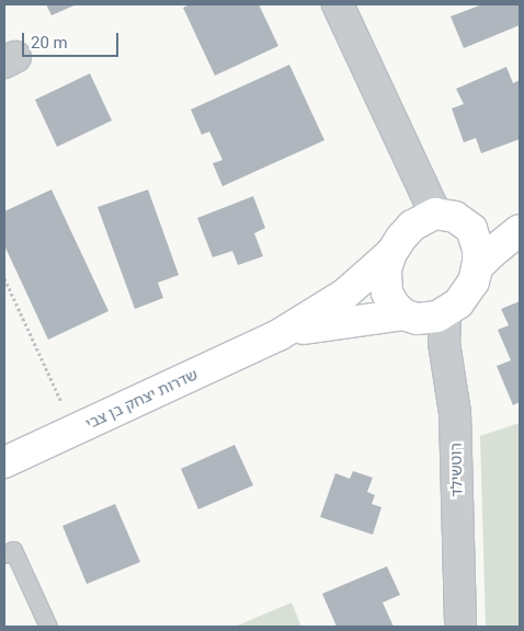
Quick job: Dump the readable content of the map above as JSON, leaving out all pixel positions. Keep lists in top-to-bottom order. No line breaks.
{"streets":{"street":["שדרות יצחק בן צבי","רוטשילד"]},"crossings":[["שדרות יצחק בן צבי","רוטשילד"]],"scale_bar":"20 m"}
